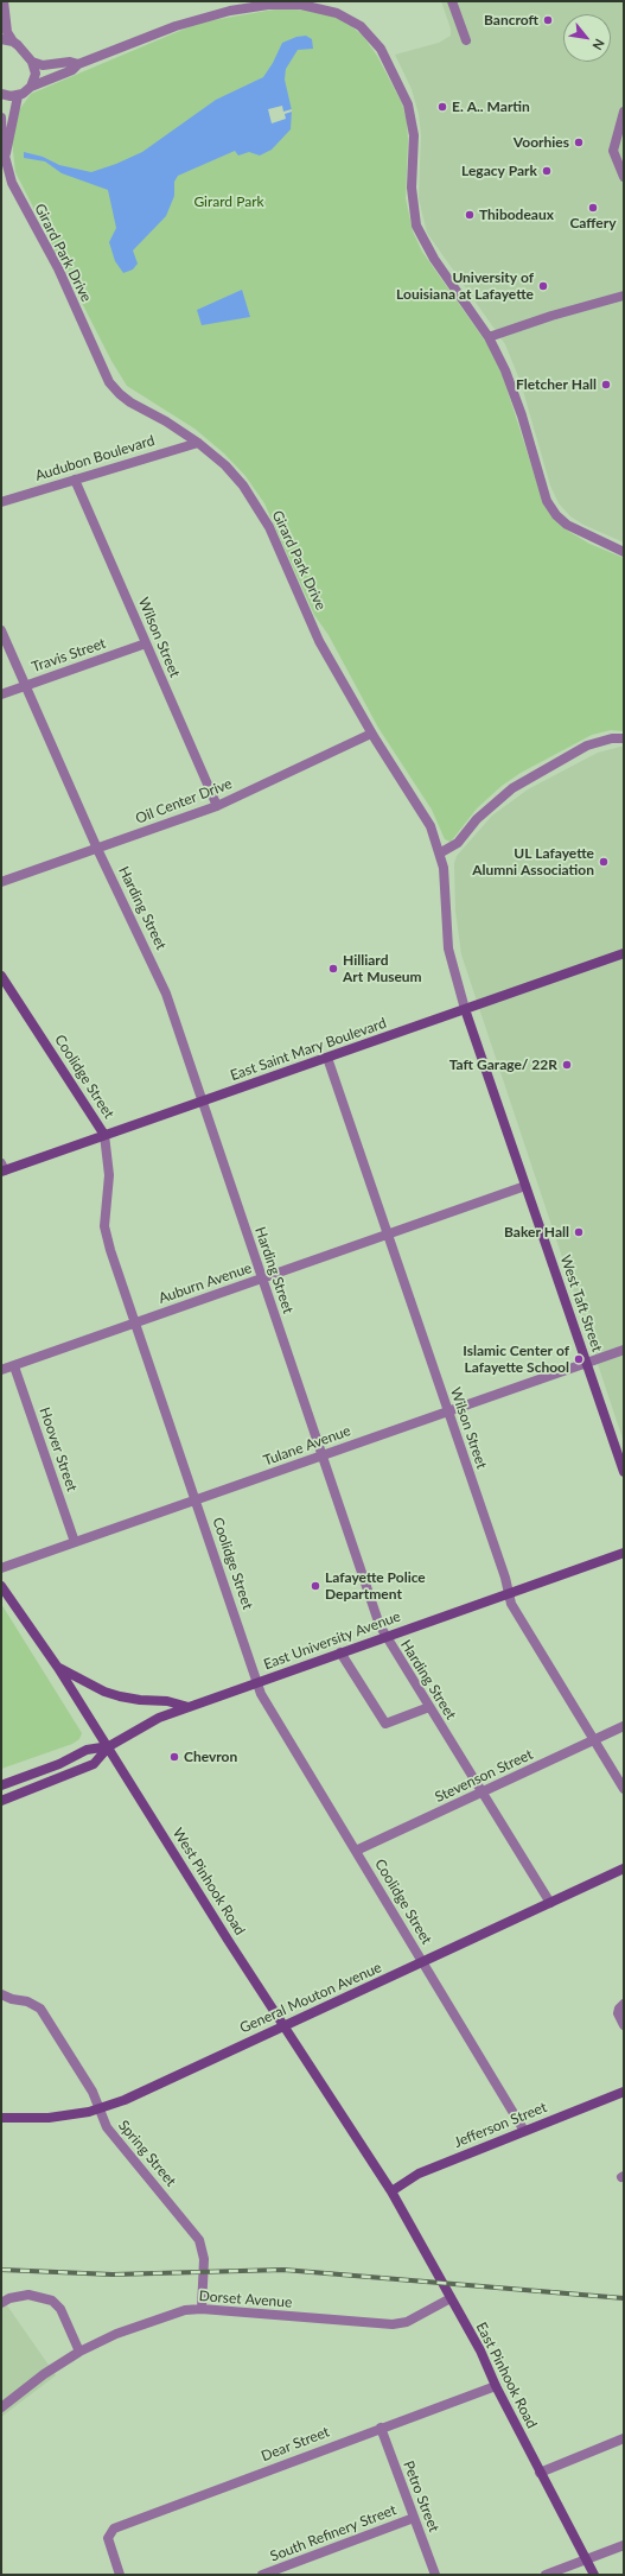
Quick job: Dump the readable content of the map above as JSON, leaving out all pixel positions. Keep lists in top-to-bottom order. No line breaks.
{"streets":{"street":["Girard Park Drive","Audubon Boulevard","Wilson Street","Travis Street","Oil Center Drive","Harding Street","East Saint Mary Boulevard","Coolidge Street","Auburn Avenue","West Taft Street","Tulane Avenue","Hoover Street","East University Avenue","Stevenson Street","West Pinhook Road","General Mouton Avenue","Jefferson Street","Spring Street","Dorset Avenue","East Pinhook Road","Dear Street","Petro Street","South Refinery Street"]},"crossings":[["Girard Park Drive","Audubon Boulevard"],["Girard Park Drive","Oil Center Drive"],["Girard Park Drive","East Saint Mary Boulevard"],["Girard Park Drive","West Taft Street"],["Audubon Boulevard","Wilson Street"],["Wilson Street","Travis Street"],["Wilson Street","Oil Center Drive"],["Wilson Street","East Saint Mary Boulevard"],["Wilson Street","Auburn Avenue"],["Wilson Street","Tulane Avenue"],["Wilson Street","East University Avenue"],["Wilson Street","Stevenson Street"],["Travis Street","Harding Street"],["Oil Center Drive","Harding Street"],["Harding Street","East Saint Mary Boulevard"],["Harding Street","Auburn Avenue"],["Harding Street","Tulane Avenue"],["Harding Street","East University Avenue"],["Harding Street","Stevenson Street"],["Harding Street","General Mouton Avenue"],["East Saint Mary Boulevard","Coolidge Street"],["East Saint Mary Boulevard","West Taft Street"],["Coolidge Street","Auburn Avenue"],["Coolidge Street","Tulane Avenue"],["Coolidge Street","East University Avenue"],["Coolidge Street","Stevenson Street"],["Coolidge Street","General Mouton Avenue"],["Coolidge Street","Jefferson Street"],["Auburn Avenue","West Taft Street"],["Auburn Avenue","Hoover Street"],["West Taft Street","Tulane Avenue"],["Tulane Avenue","Hoover Street"],["East University Avenue","West Pinhook Road"],["West Pinhook Road","General Mouton Avenue"],["West Pinhook Road","Jefferson Street"],["West Pinhook Road","East Pinhook Road"],["General Mouton Avenue","Spring Street"],["Jefferson Street","East Pinhook Road"],["Spring Street","Dorset Avenue"],["Dorset Avenue","East Pinhook Road"],["East Pinhook Road","Dear Street"],["Dear Street","Petro Street"],["Petro Street","South Refinery Street"]],"parks":["Girard Park"],"places":["Bancroft","E. A.. Martin","Voorhies","Legacy Park","Caffery","Thibodeaux","University of Louisiana at Lafayette","Fletcher Hall","UL Lafayette Alumni Association","Hilliard Art Museum","Taft Garage/ 22R","Baker Hall","Islamic Center of Lafayette School","Lafayette Police Department","Chevron"],"north":"bottom right"}
